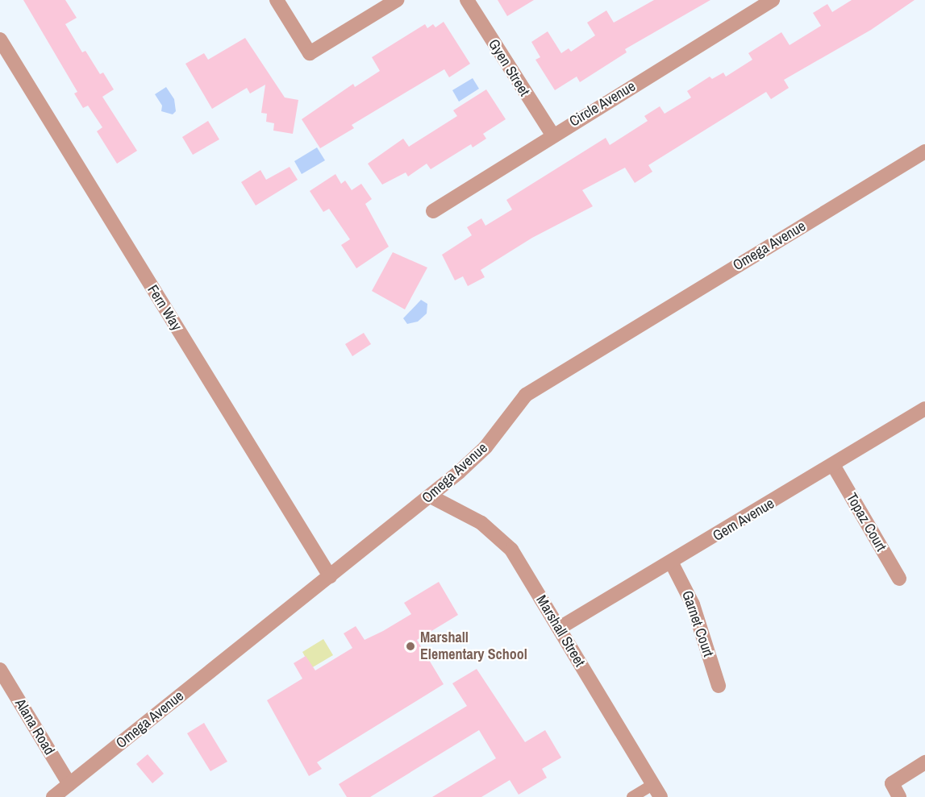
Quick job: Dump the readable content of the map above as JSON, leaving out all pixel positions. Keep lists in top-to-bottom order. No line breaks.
{"streets":{"street":["Gyen Street","Circle Avenue","Omega Avenue","Fern Way","Gem Avenue","Topaz Court","Garnet Court","Marshall Street","Alana Road"]},"crossings":[["Gyen Street","Circle Avenue"],["Omega Avenue","Fern Way"],["Omega Avenue","Marshall Street"],["Omega Avenue","Alana Road"],["Gem Avenue","Topaz Court"],["Gem Avenue","Garnet Court"],["Gem Avenue","Marshall Street"]],"places":["Marshall Elementary School"]}
